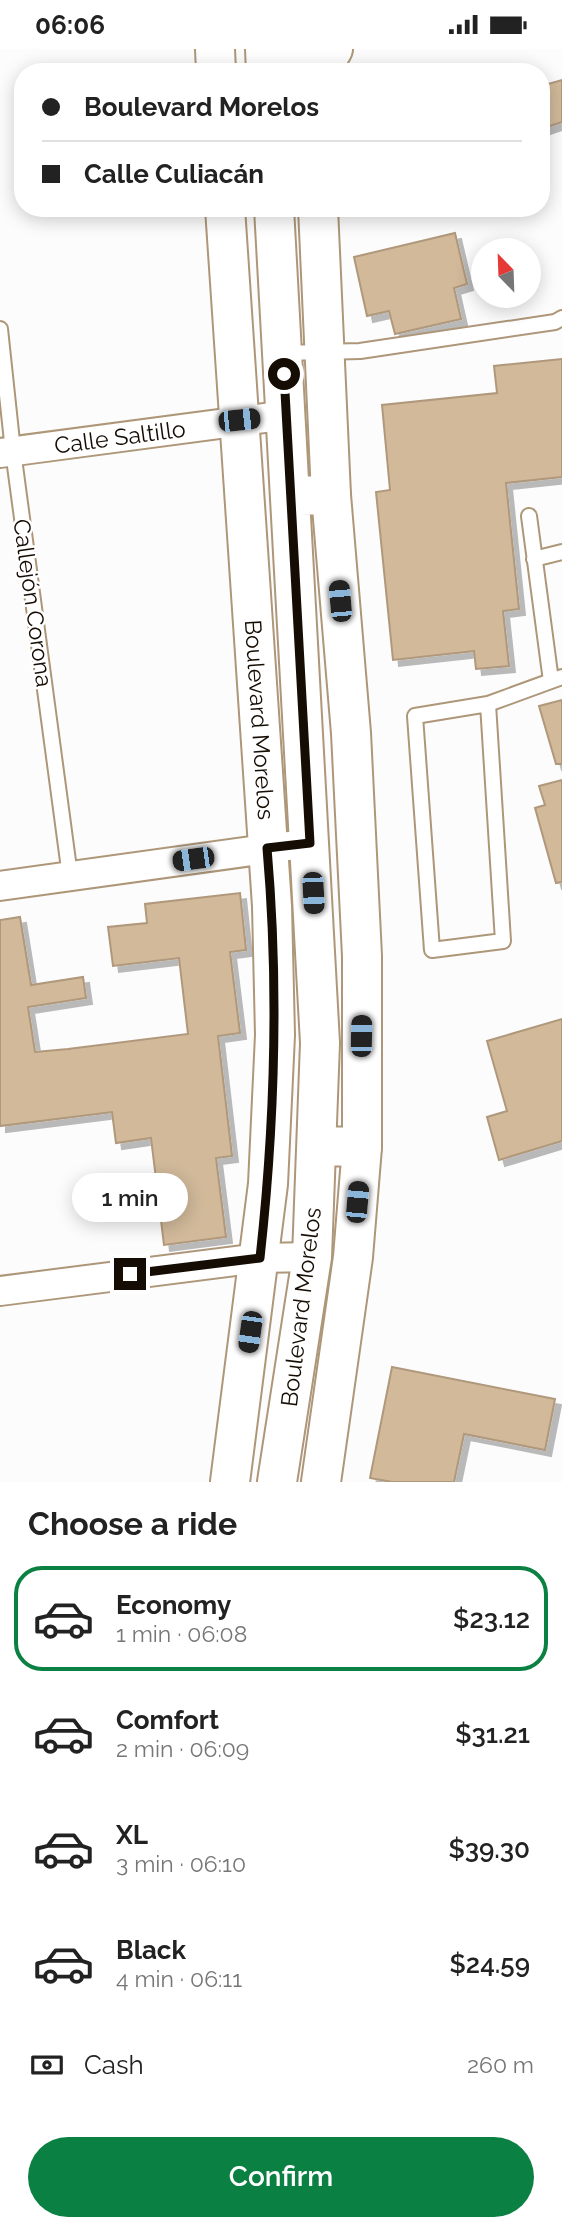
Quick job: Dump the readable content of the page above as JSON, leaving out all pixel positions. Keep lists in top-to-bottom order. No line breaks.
{"streets":{"street":["Calle Saltillo","Boulevard Morelos"],"lane":["Callejón Corona"]},"crossings":[["Calle Saltillo","Callejón Corona"],["Calle Saltillo","Boulevard Morelos"]],"north":"top left","page":{"status":"06:06","banner":["Boulevard Morelos","Calle Culiacán"],"bubble":"1 min","heading":"Choose a ride","list":[{"name":"Economy","note":"1 min · 06:08","value":"$23.12"},{"name":"Comfort","note":"2 min · 06:09","value":"$31.21"},{"name":"XL","note":"3 min · 06:10","value":"$39.30"},{"name":"Black","note":"4 min · 06:11","value":"$24.59"}],"pay":["Cash","260 m"],"buttons":"Confirm"}}
